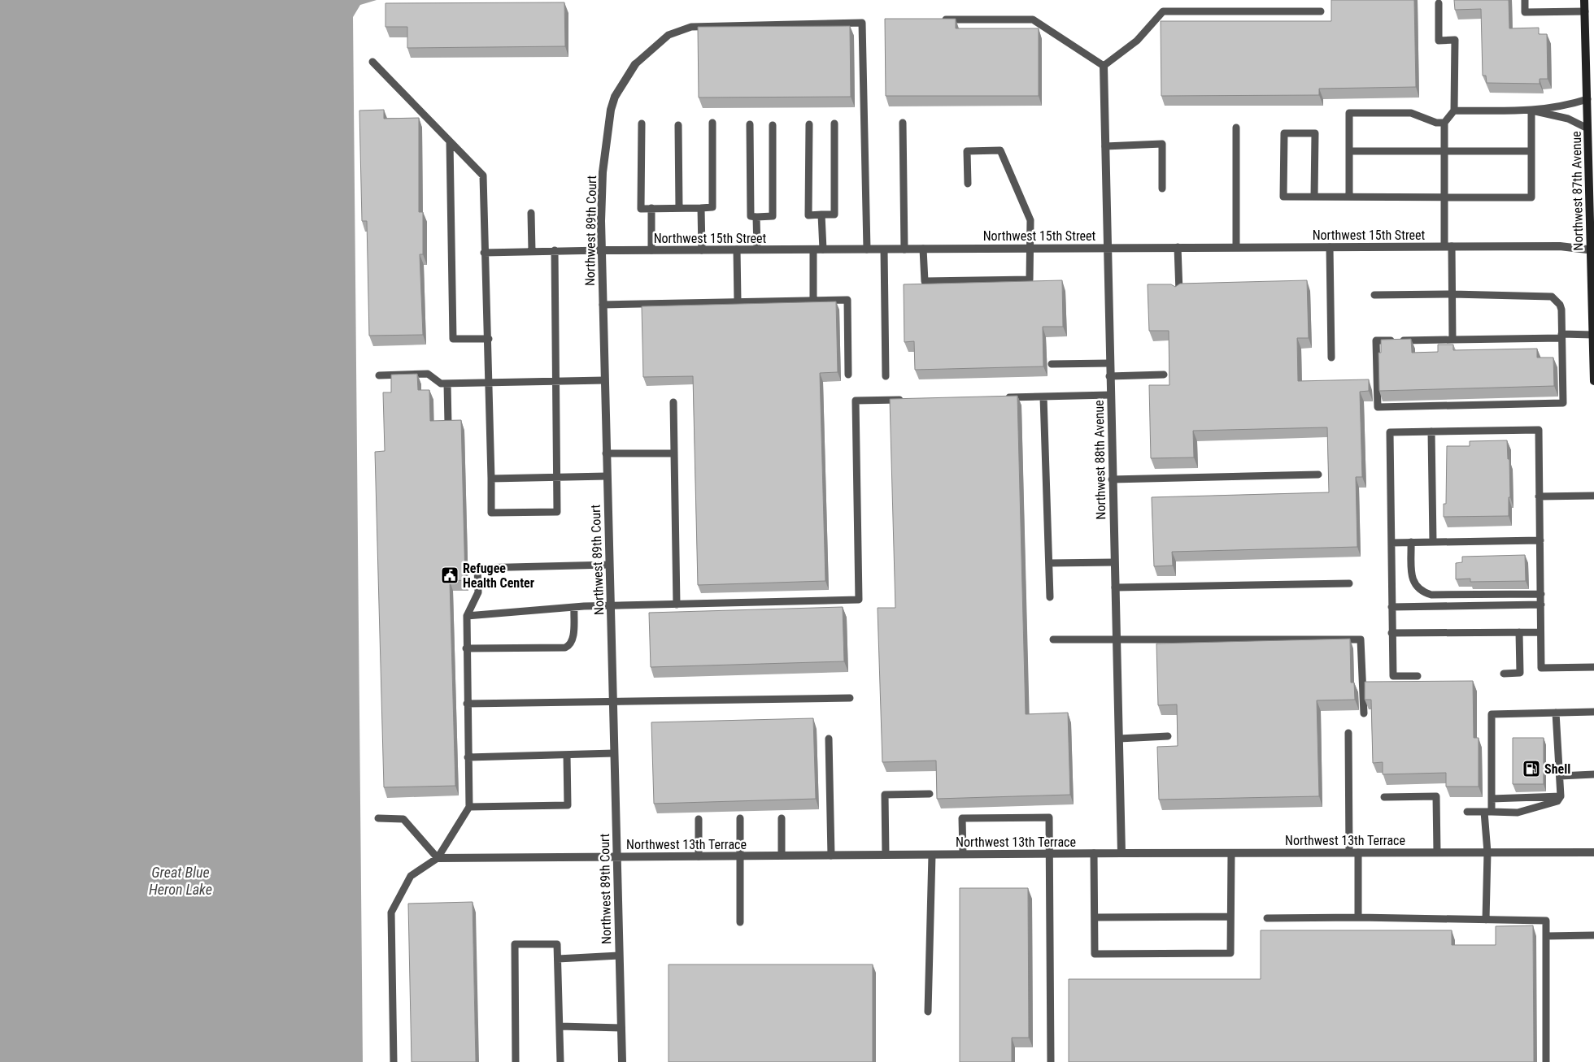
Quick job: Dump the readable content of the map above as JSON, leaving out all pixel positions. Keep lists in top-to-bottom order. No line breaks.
{"streets":{"main road":["Northwest 87th Avenue"],"street":["Northwest 89th Court","Northwest 15th Street","Northwest 88th Avenue","Northwest 13th Terrace"]},"crossings":[["Northwest 87th Avenue","Northwest 15th Street"],["Northwest 89th Court","Northwest 15th Street"],["Northwest 89th Court","Northwest 13th Terrace"],["Northwest 15th Street","Northwest 88th Avenue"],["Northwest 88th Avenue","Northwest 13th Terrace"]],"water":["Great Blue Heron Lake"],"places":{"public building":["Refugee Health Center"],"fuel station":["Shell"]}}
